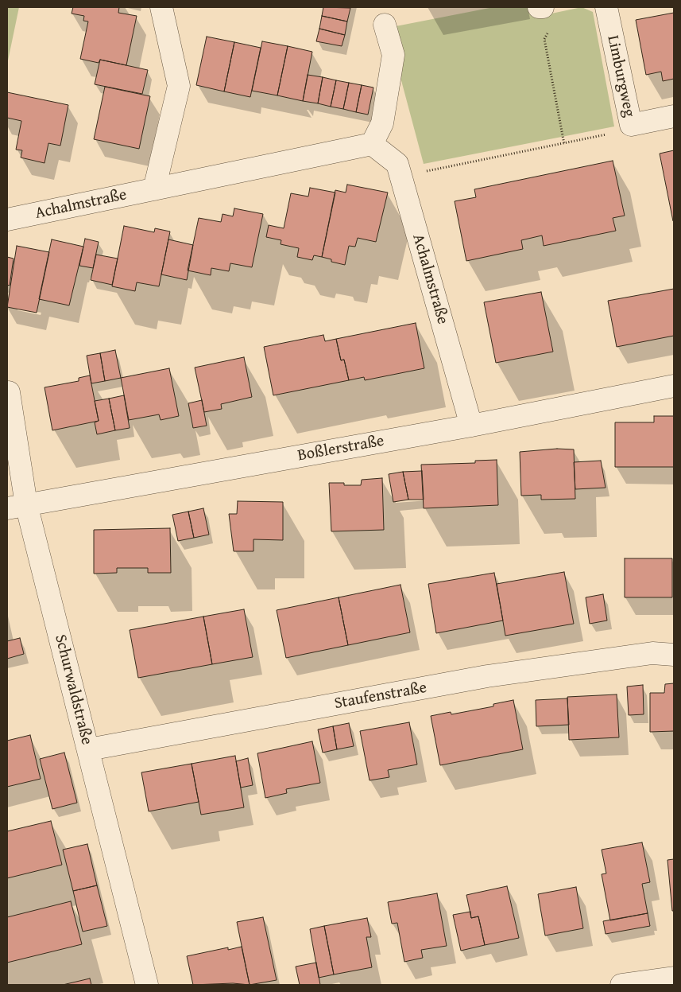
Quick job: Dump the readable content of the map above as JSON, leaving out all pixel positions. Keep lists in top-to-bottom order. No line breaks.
{"streets":{"street":["Limburgweg","Achalmstraße","Boßlerstraße","Schurwaldstraße","Staufenstraße"]},"crossings":[["Achalmstraße","Boßlerstraße"],["Boßlerstraße","Schurwaldstraße"],["Schurwaldstraße","Staufenstraße"]]}
